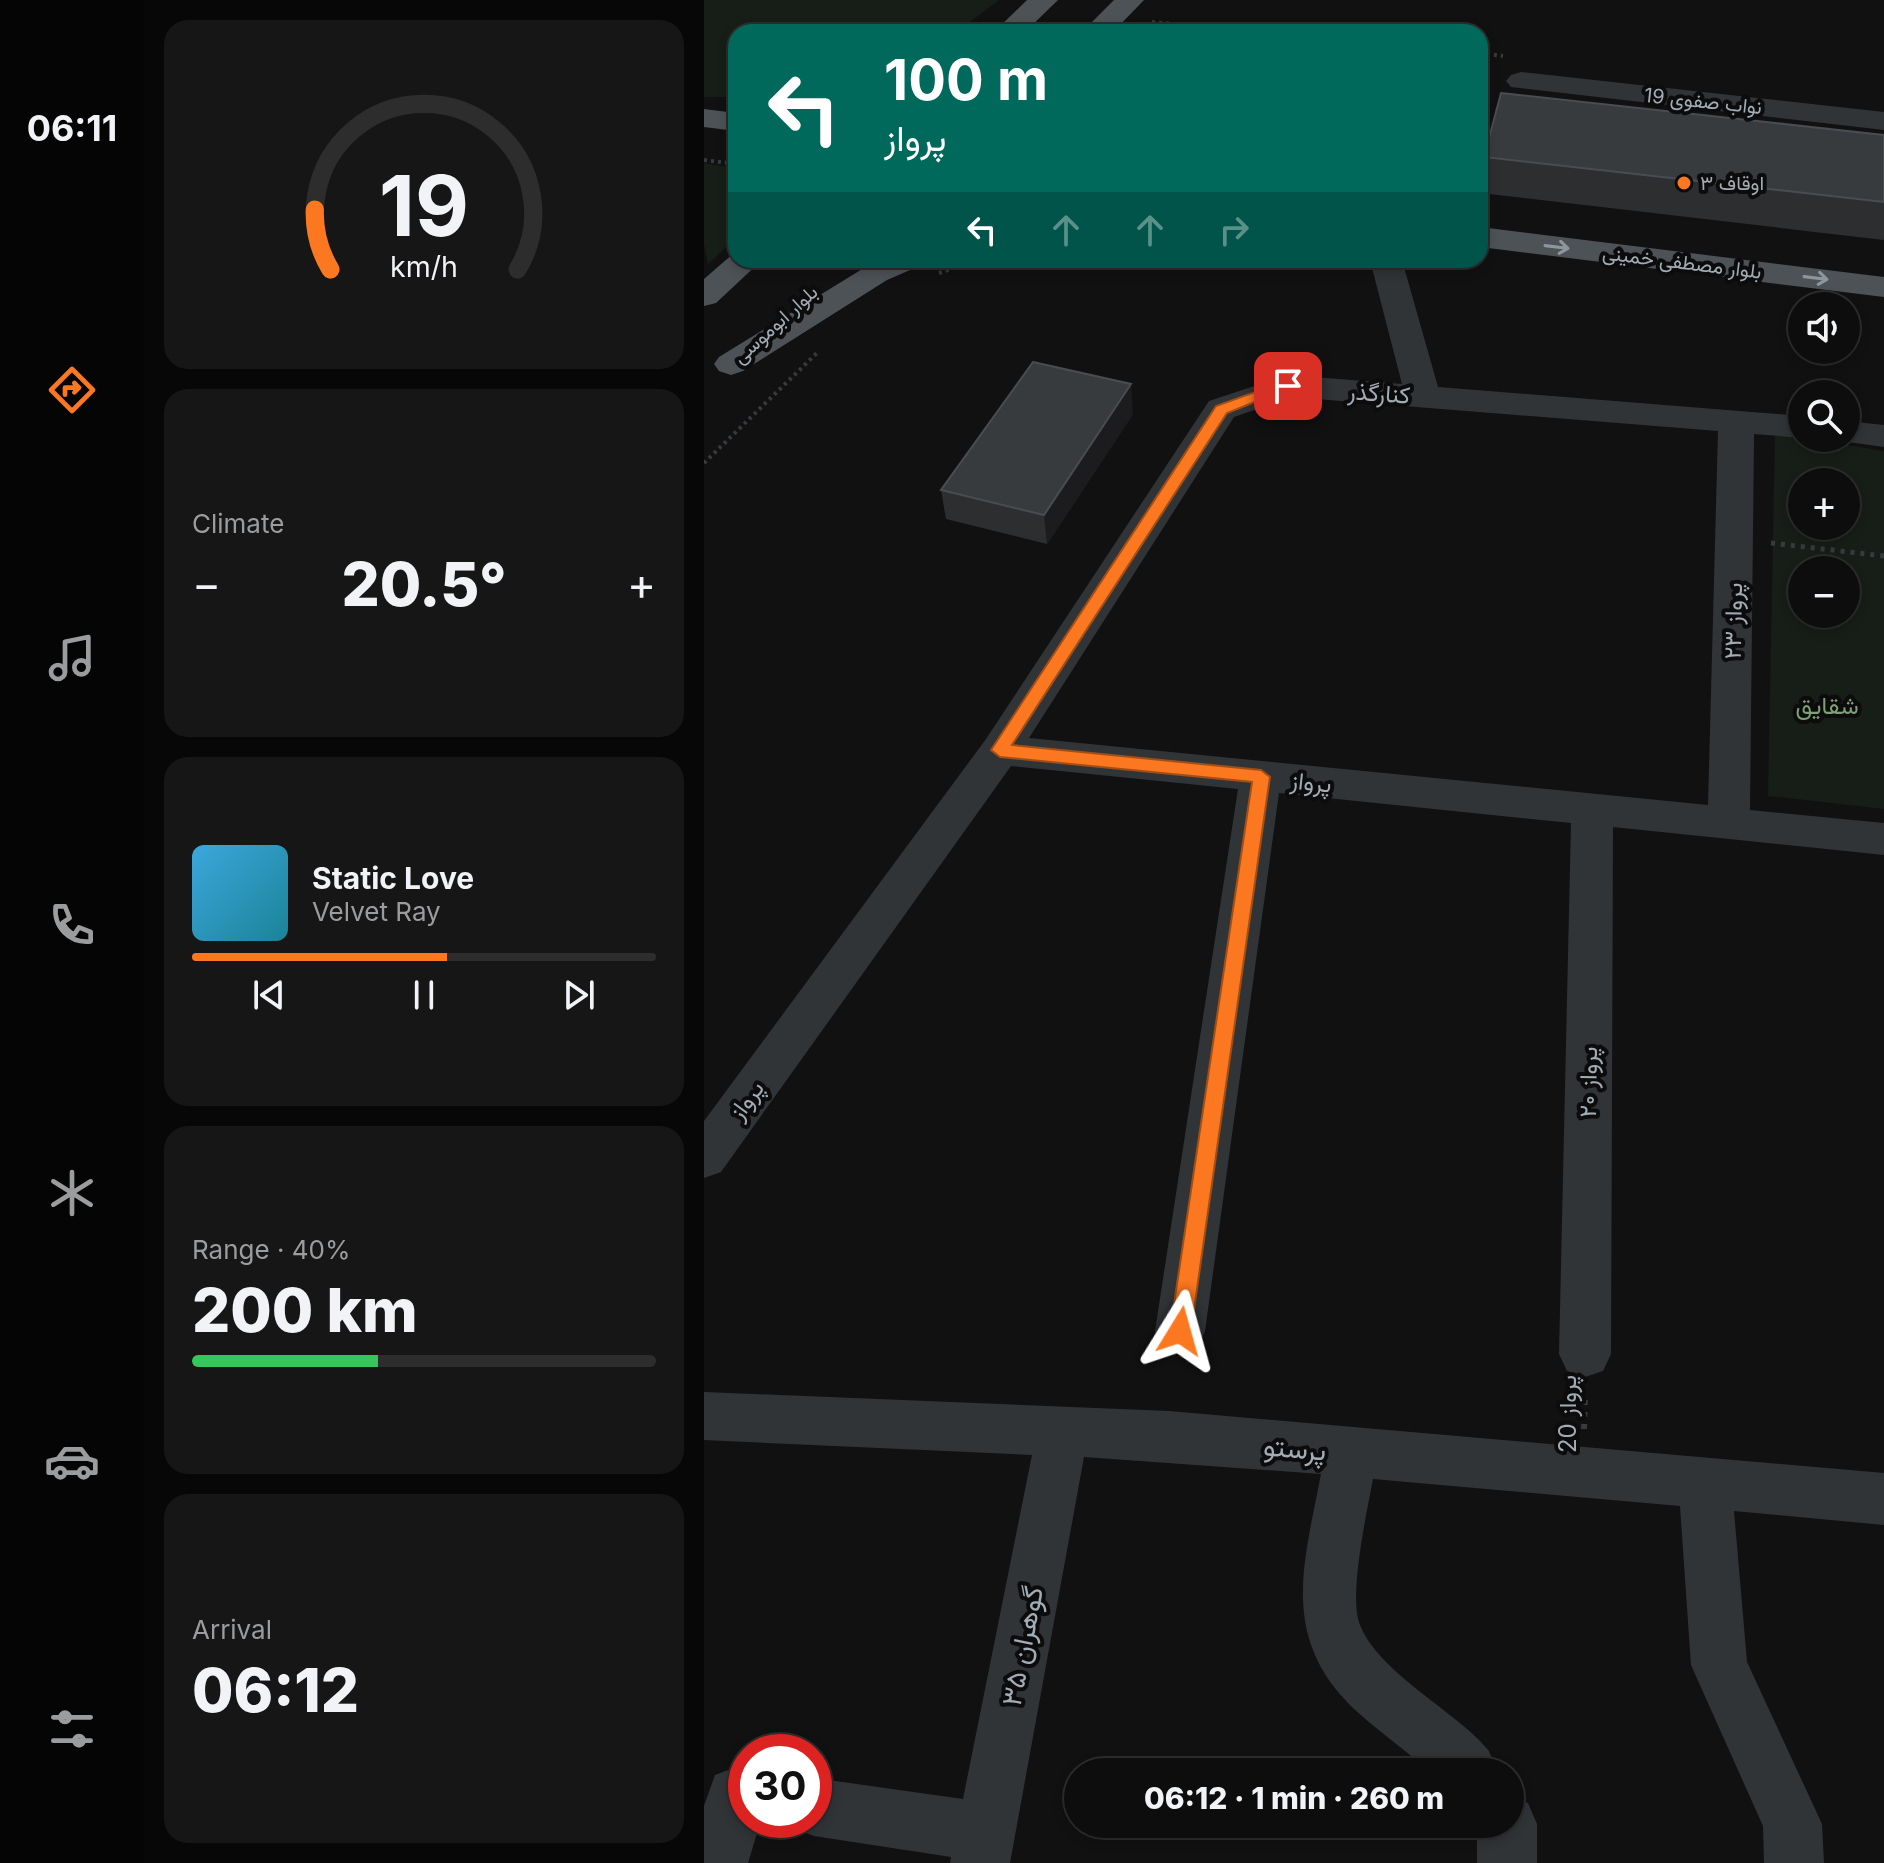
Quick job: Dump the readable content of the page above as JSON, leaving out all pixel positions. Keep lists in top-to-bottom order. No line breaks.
{"streets":{"main road":["بلوار مصطفی خمینی","بلوار ابوموسی"],"street":["نواب صفوی 19","کنارگذر","پرواز ۲۳","پرواز","پرواز ۲۰","پرستو","گوهران ۳۵"],"path":["پرواز 20"]},"crossings":[["کنارگذر","پرواز ۲۳"],["کنارگذر","پرواز"],["پرواز ۲۳","پرواز"],["پرواز","پرواز ۲۰"],["پرواز ۲۰","پرواز 20"],["پرواز 20","پرستو"],["پرستو","گوهران ۳۵"]],"parks":["شقایق"],"places":["اوقاف ۳"],"page":{"tabs":"06:11","turn":["100 m","پرواز"],"map_buttons":["+","−"],"tile":["Climate",["Range · 40%","200 km"],["Arrival","06:12"]],"heat":["−","20.5°","+"],"song":["Static Love","Velvet Ray"],"limit":"30","trip":"06:12 · 1 min · 260 m","gauge":["19","km/h"]}}
